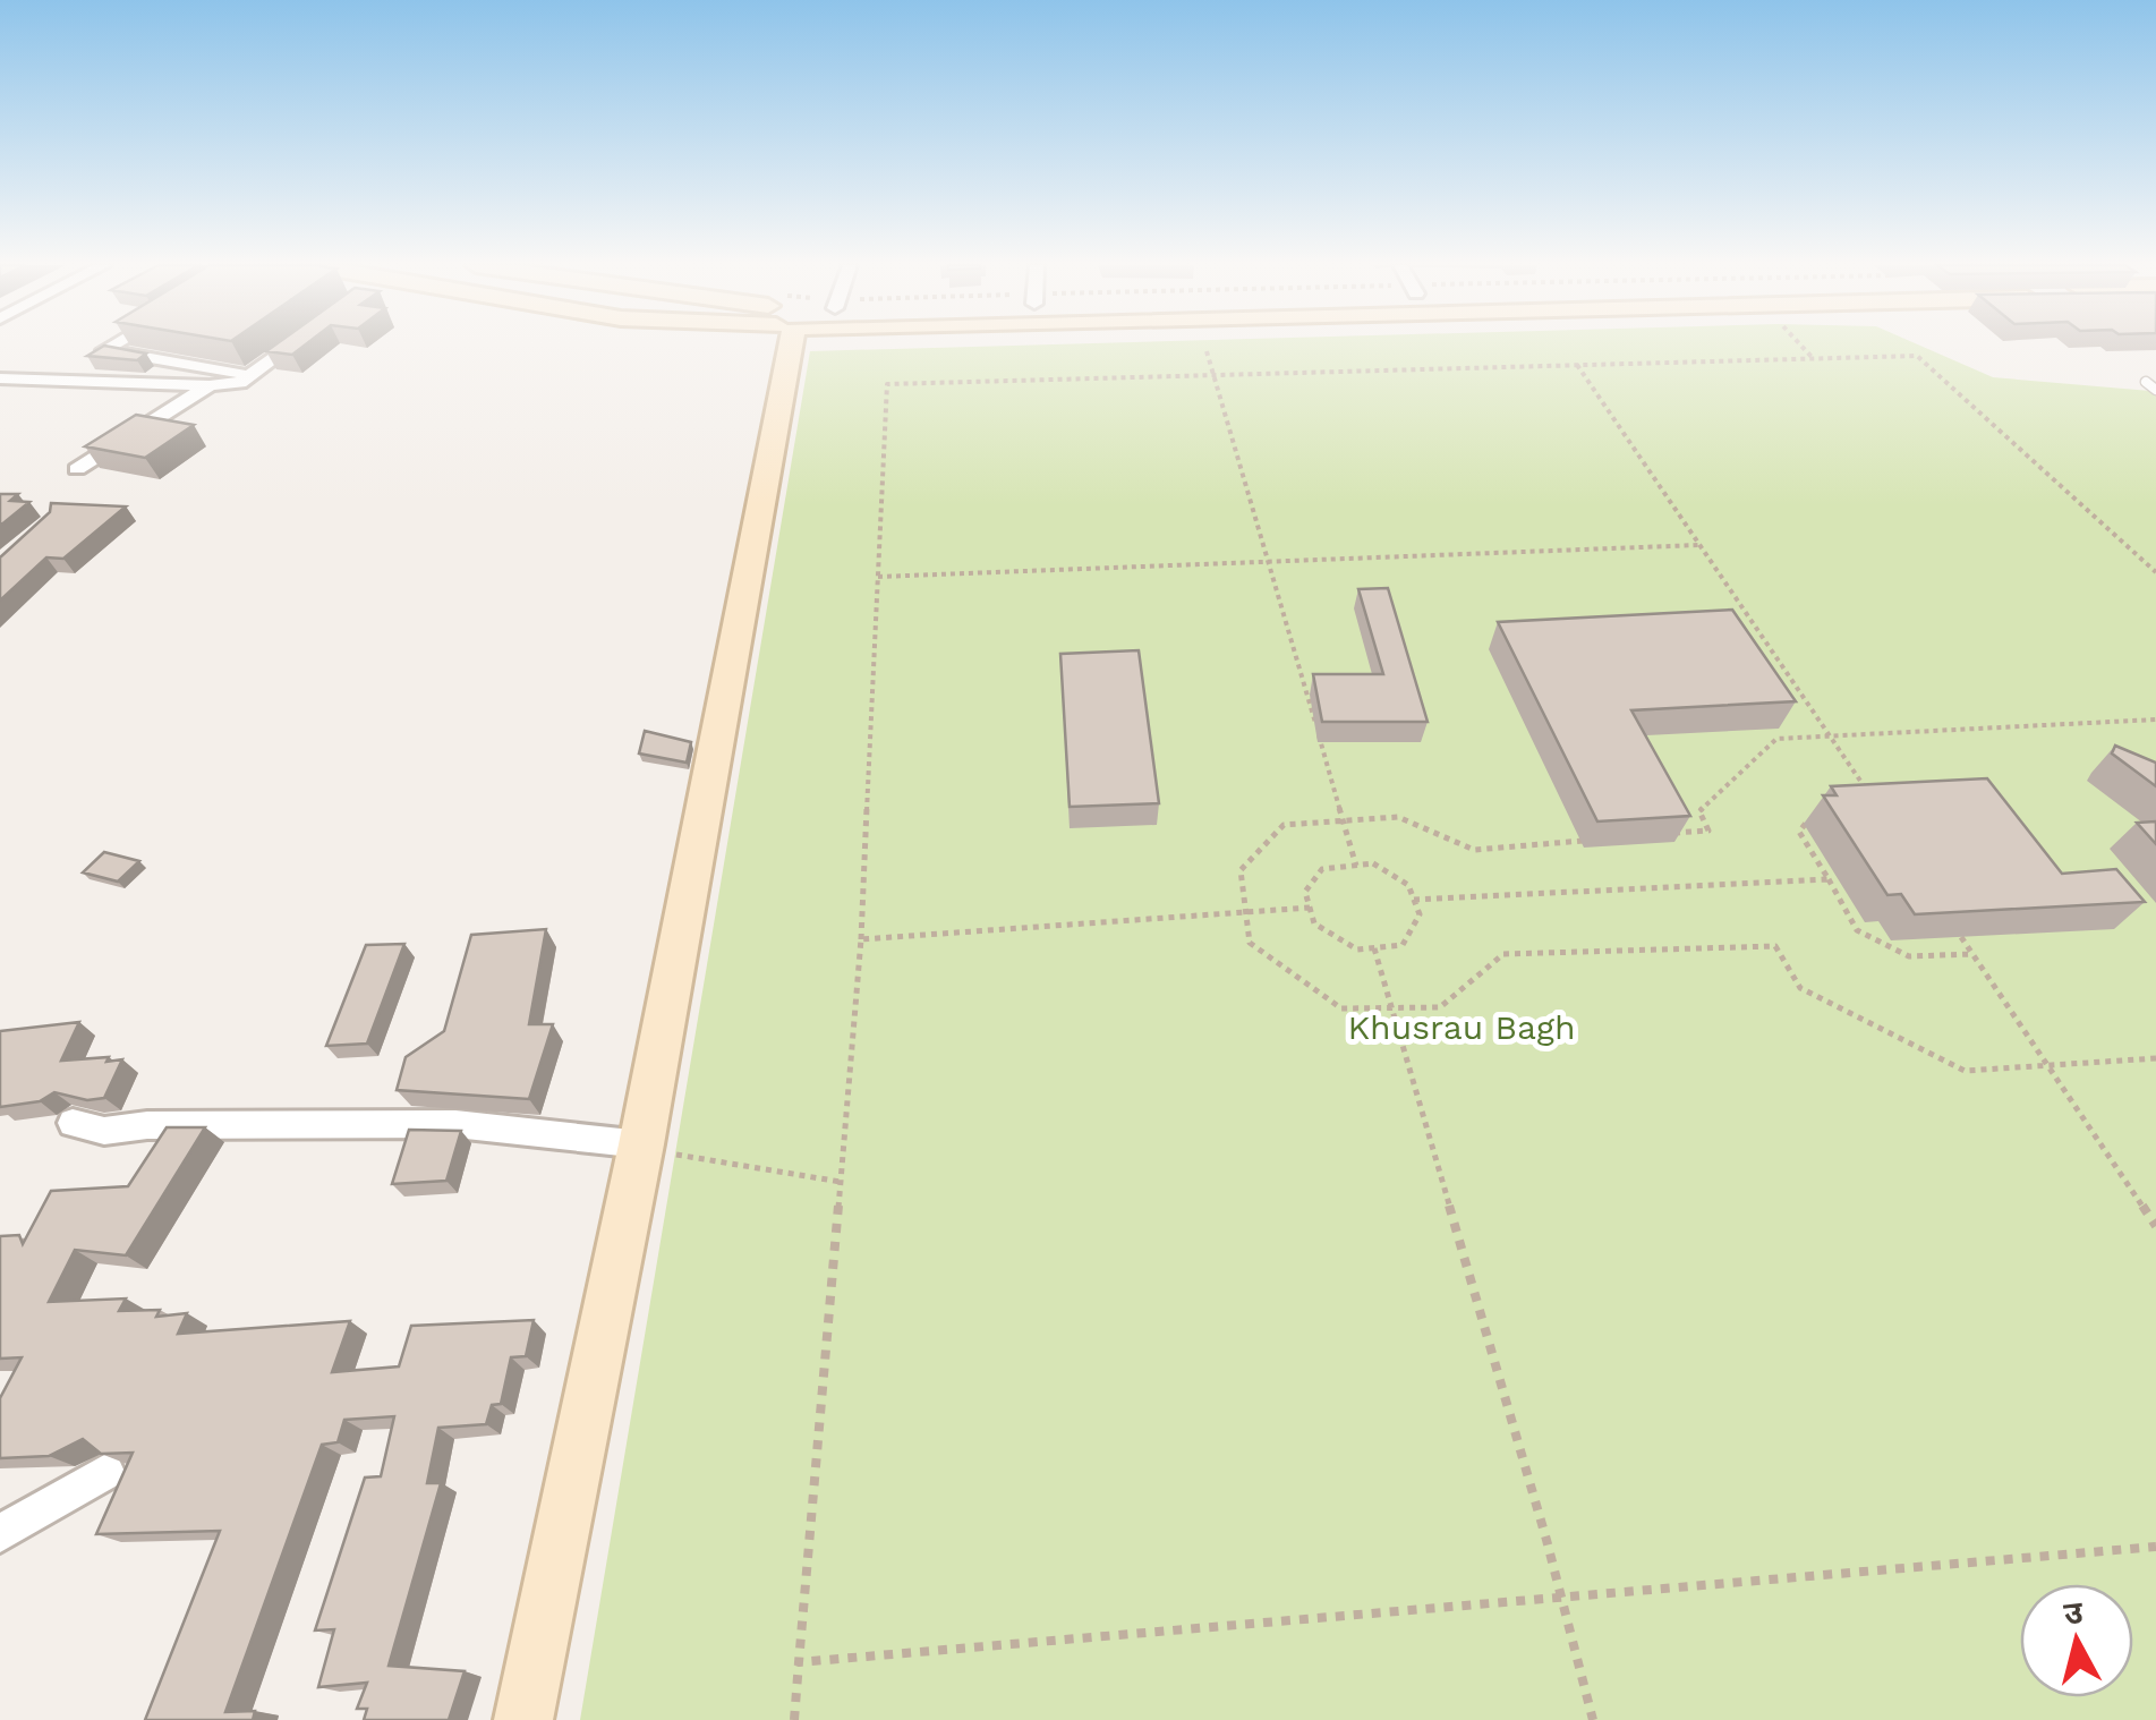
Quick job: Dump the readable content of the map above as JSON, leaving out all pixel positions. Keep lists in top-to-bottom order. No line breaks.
{"parks":["Khusrau Bagh"],"north":"top"}
